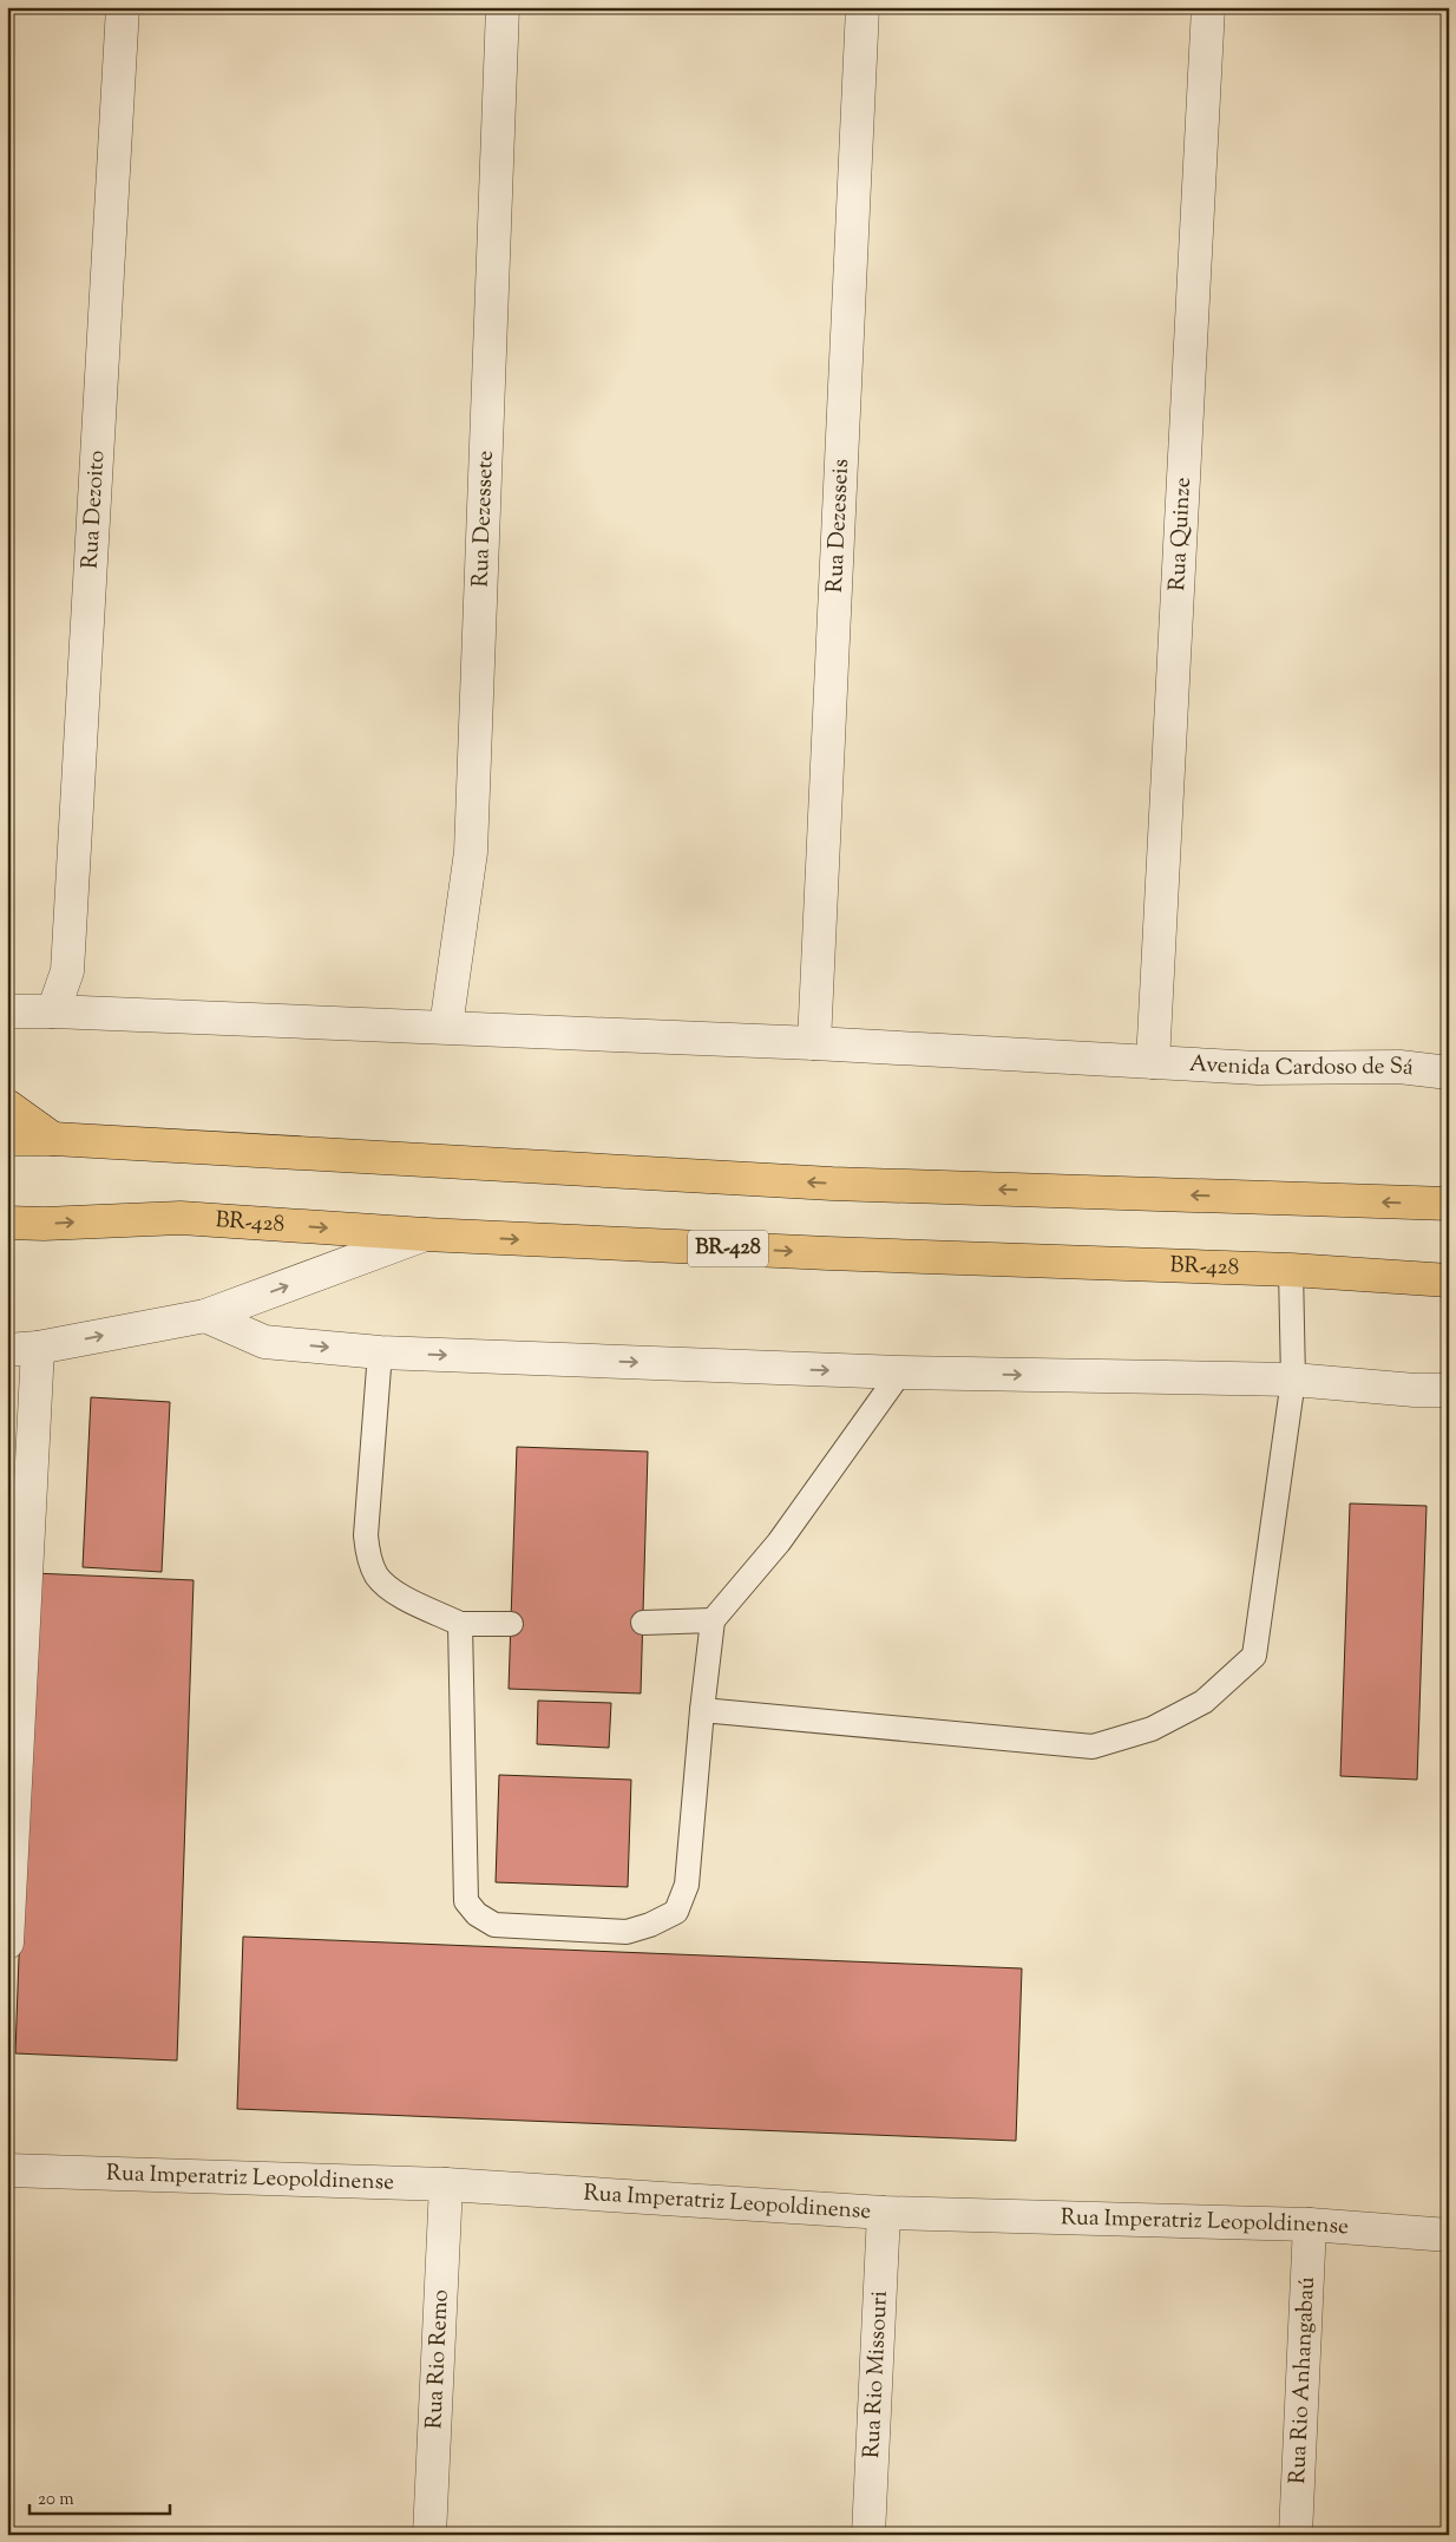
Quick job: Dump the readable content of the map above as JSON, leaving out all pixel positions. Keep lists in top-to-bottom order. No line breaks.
{"streets":{"highway":["BR-428"],"street":["Rua Dezoito","Rua Dezessete","Rua Dezesseis","Rua Quinze","Avenida Cardoso de Sá","Rua Imperatriz Leopoldinense","Rua Rio Remo","Rua Rio Missouri","Rua Rio Anhangabaú"]},"crossings":[["Rua Dezoito","Avenida Cardoso de Sá"],["Rua Dezessete","Avenida Cardoso de Sá"],["Rua Dezesseis","Avenida Cardoso de Sá"],["Rua Quinze","Avenida Cardoso de Sá"],["Rua Imperatriz Leopoldinense","Rua Rio Remo"],["Rua Imperatriz Leopoldinense","Rua Rio Missouri"],["Rua Imperatriz Leopoldinense","Rua Rio Anhangabaú"]],"scale_bar":"20 m"}
